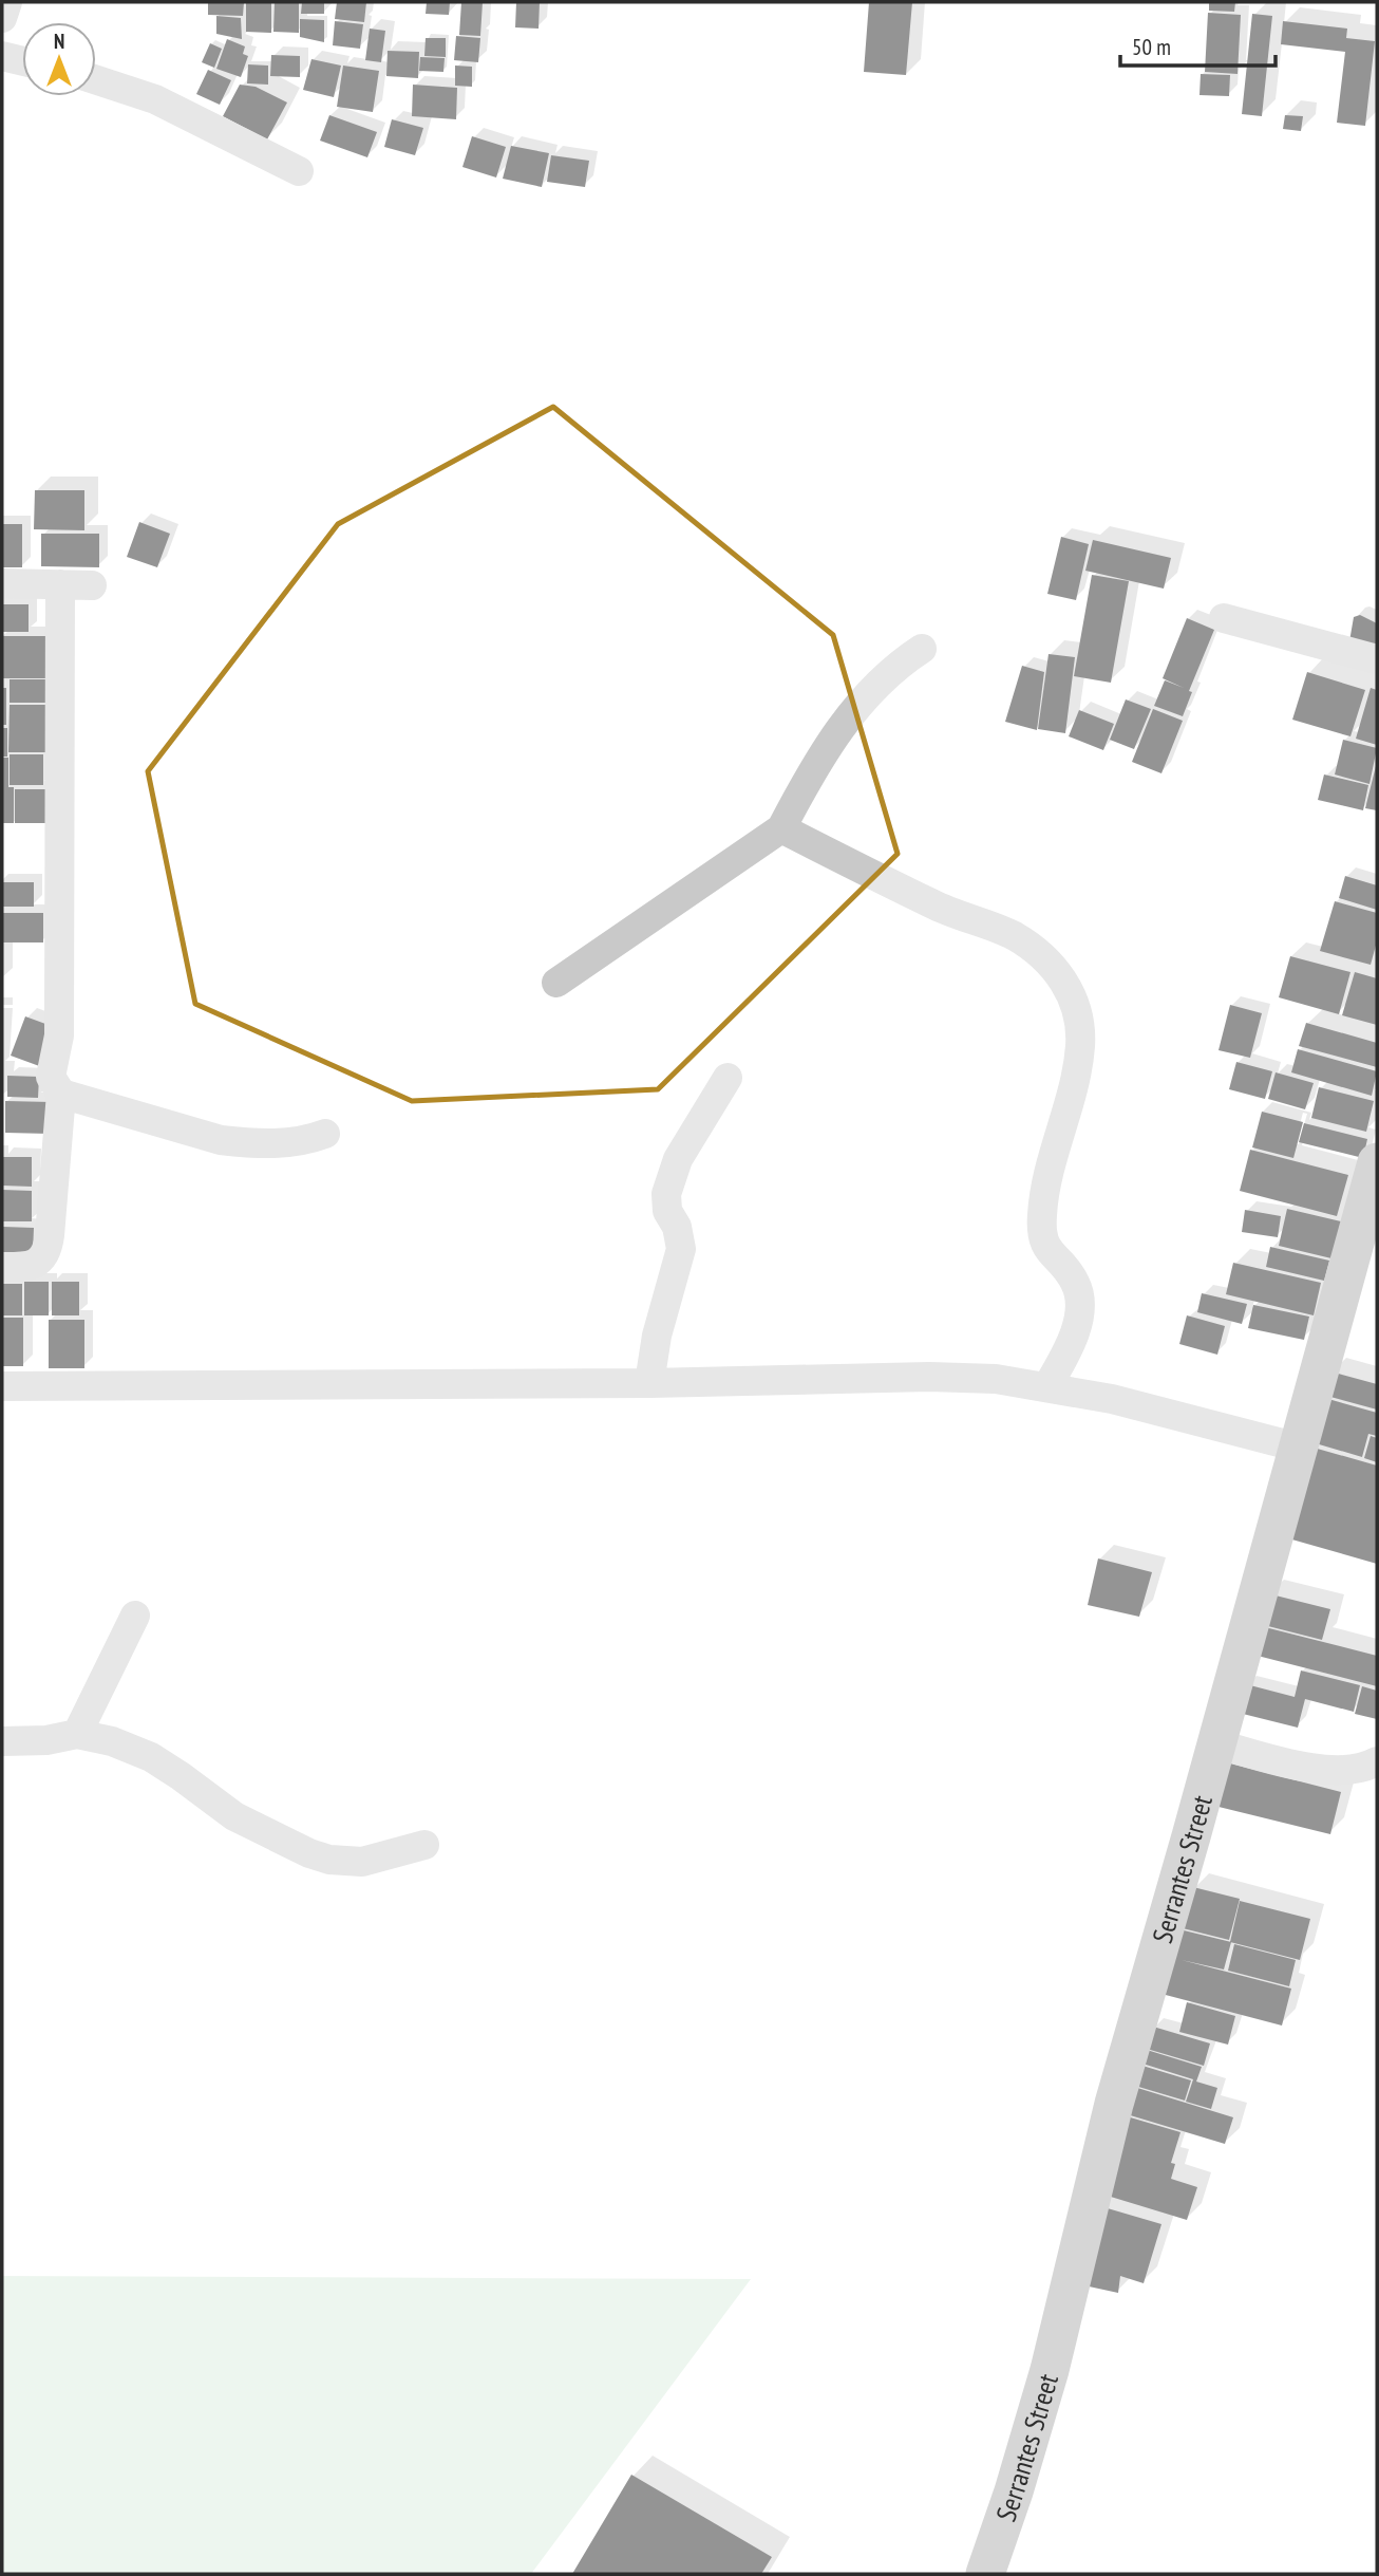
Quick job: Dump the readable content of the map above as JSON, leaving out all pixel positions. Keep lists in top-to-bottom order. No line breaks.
{"streets":{"main road":["Serrantes Street"]},"scale_bar":"50 m","north":"top"}
